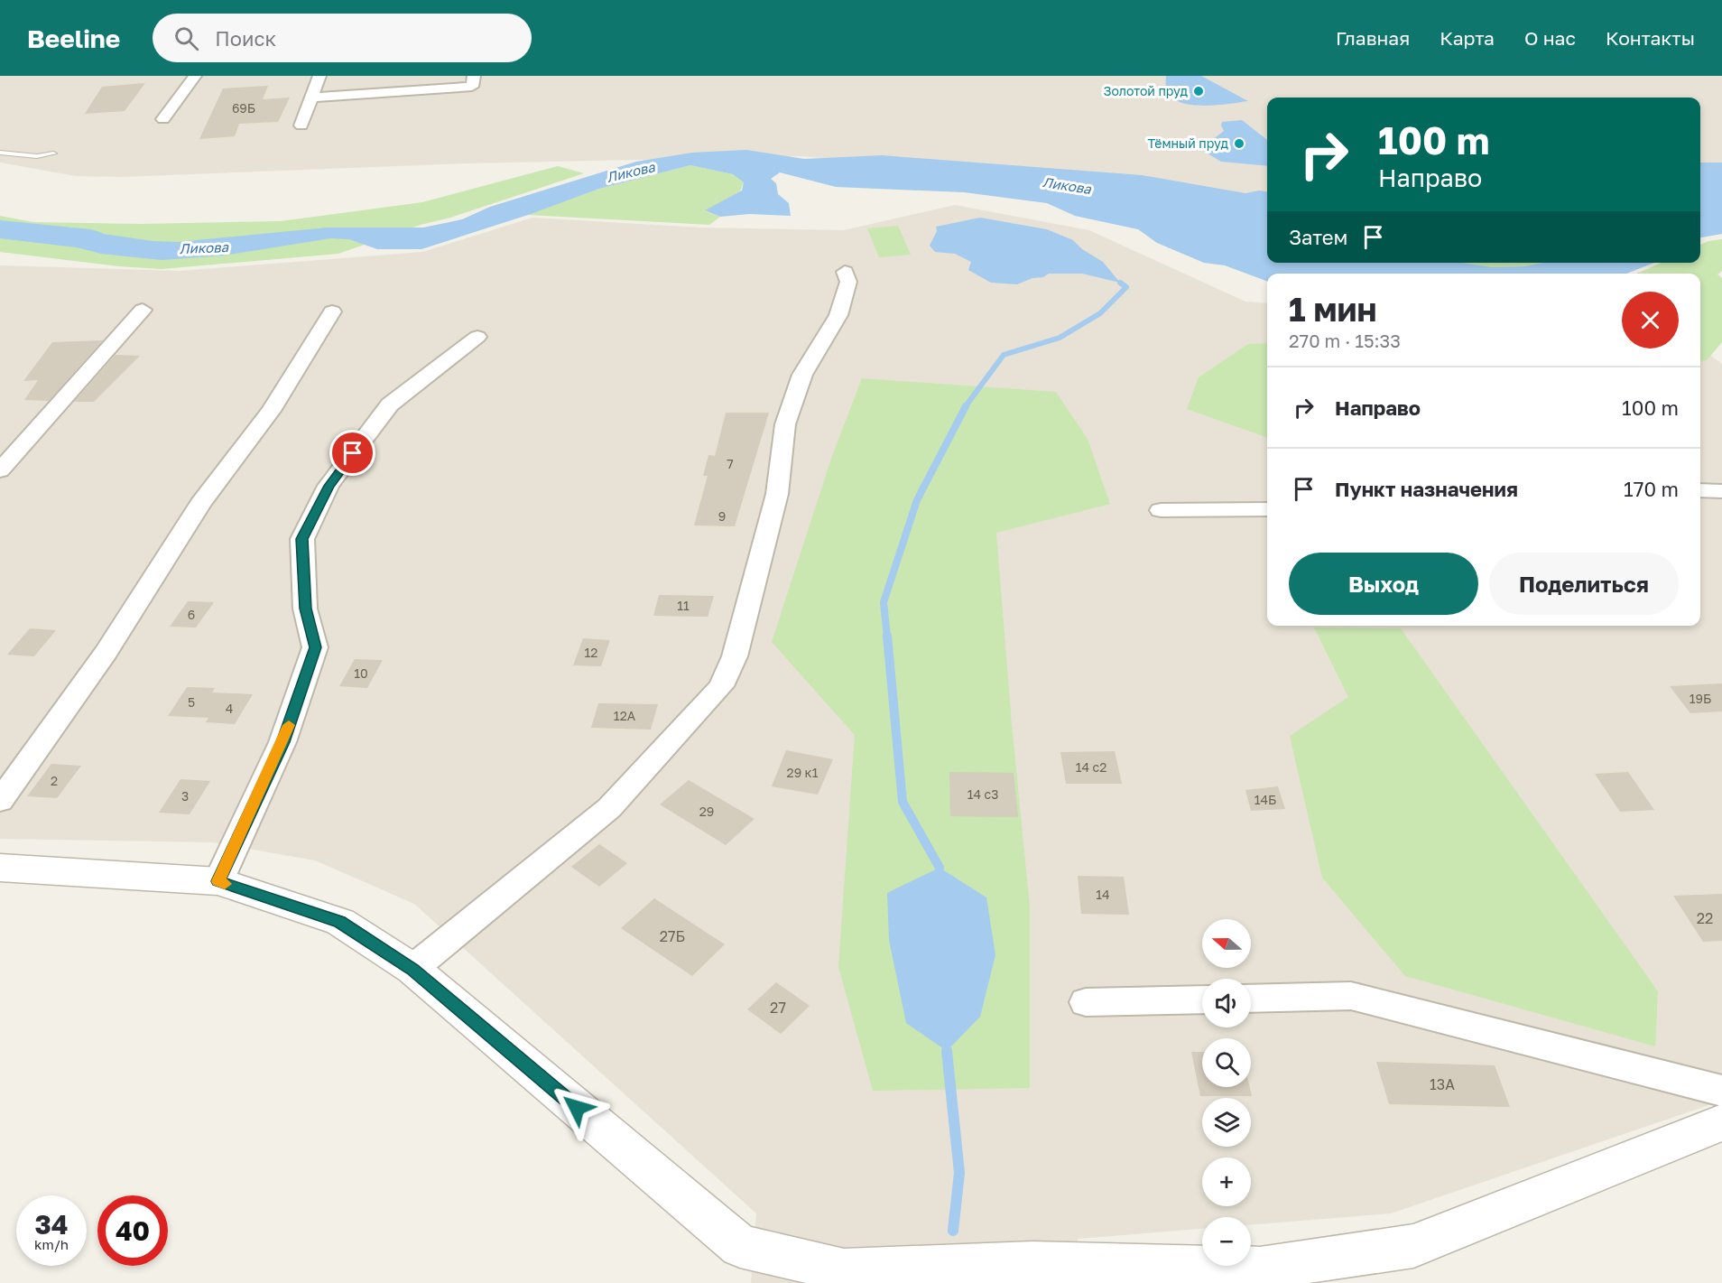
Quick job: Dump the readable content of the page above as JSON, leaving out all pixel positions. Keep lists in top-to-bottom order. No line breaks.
{"water":["Ликова"],"places":["Золотой пруд","Тёмный пруд"],"house_numbers":["69Б","7","9","11","6","12","10","19Б","5","4","12А","14 с2","29 к1","2","14 с3","3","14Б","29","14","22","27Б","27","13А"],"north":"left","page":{"header":"Beeline","search":"Поиск","nav":["Главная","Карта","О нас","Контакты"],"turn":["100 m","Направо"],"then":"Затем","heading":["1 мин","270 m · 15:33"],"list":[{"name":"Направо","value":"100 m"},{"name":"Пункт назначения","value":"170 m"}],"buttons":["Выход","Поделиться"],"map_buttons":["+","−"],"speed":"34 km/h","limit":"40"}}
